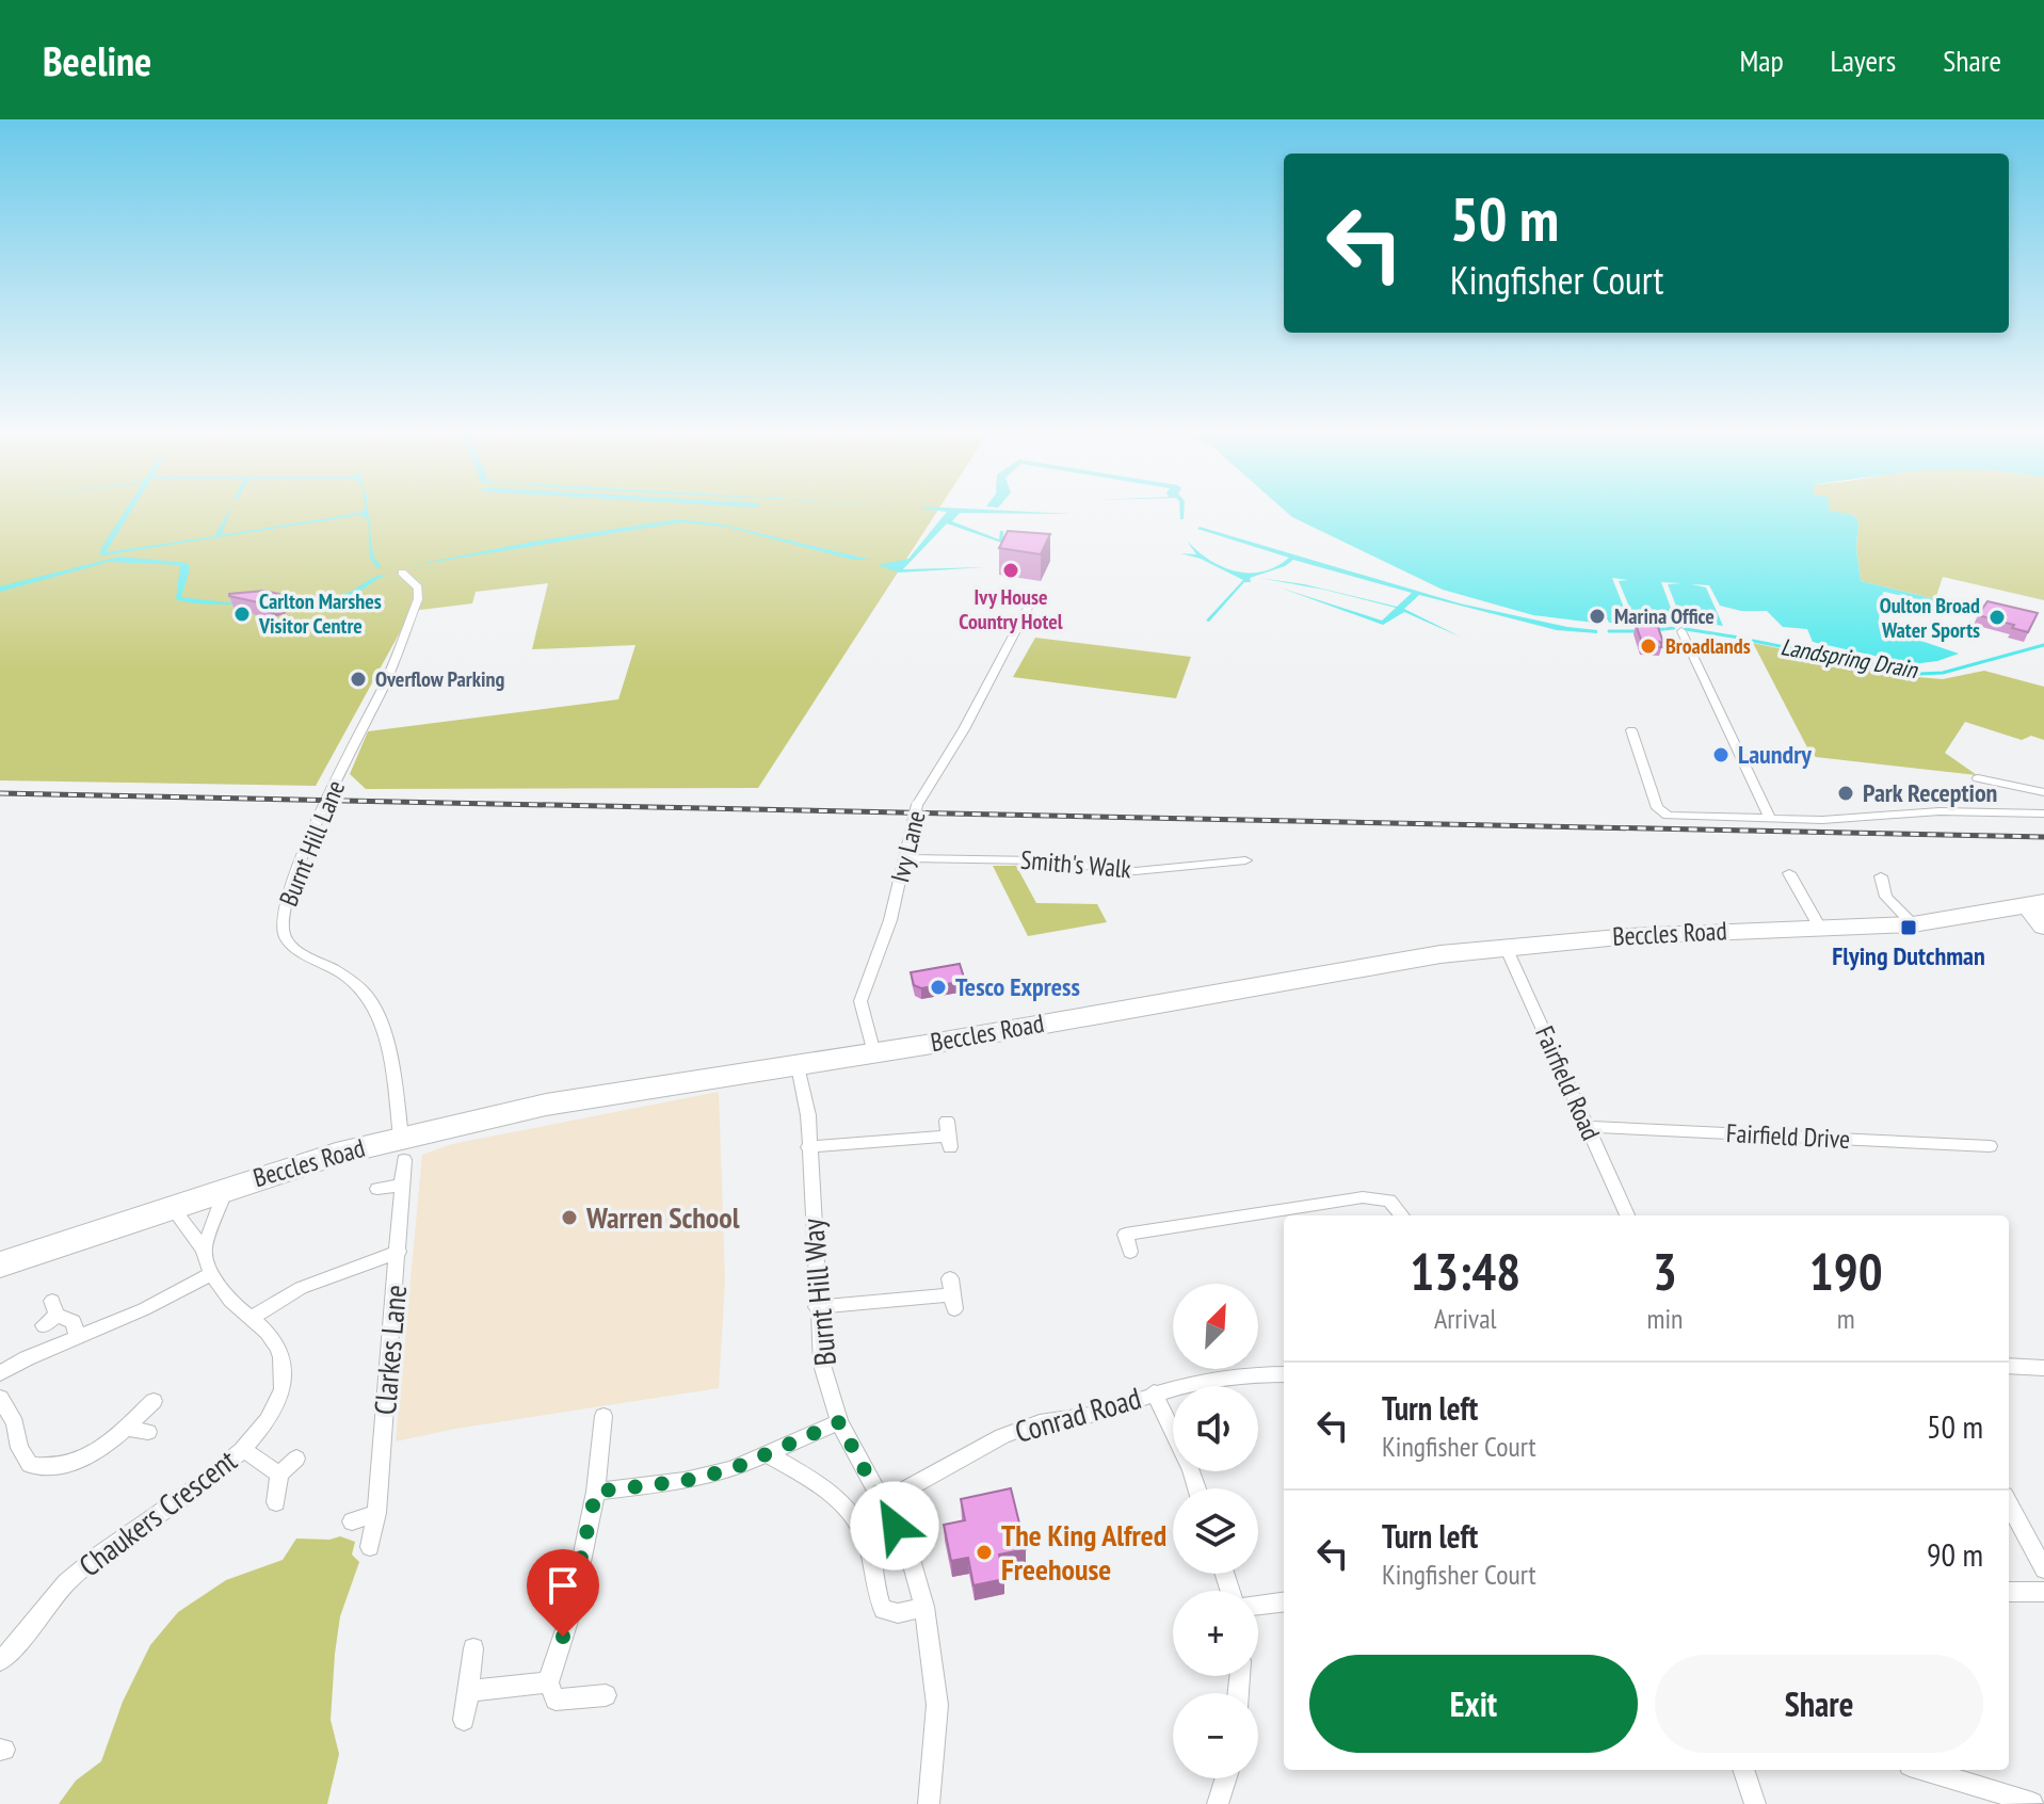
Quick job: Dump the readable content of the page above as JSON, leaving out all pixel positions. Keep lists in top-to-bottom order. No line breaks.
{"streets":{"highway":["Beccles Road"],"street":["Burnt Hill Lane","Ivy Lane","Smith's Walk","Fairfield Road","Fairfield Drive","Burnt Hill Way","Clarkes Lane","Conrad Road","Chaukers Crescent"]},"crossings":[["Burnt Hill Lane","Beccles Road"],["Burnt Hill Lane","Clarkes Lane"],["Ivy Lane","Smith's Walk"],["Ivy Lane","Beccles Road"],["Beccles Road","Fairfield Road"],["Beccles Road","Burnt Hill Way"],["Beccles Road","Clarkes Lane"],["Beccles Road","Chaukers Crescent"],["Fairfield Road","Fairfield Drive"],["Burnt Hill Way","Conrad Road"]],"water":["Landspring Drain"],"places":{"other":["Ivy House Country Hotel","Carlton Marshes Visitor Centre","Marina Office","Oulton Broad Water Sports","Broadlands","Overflow Parking","Laundry","Park Reception","Tesco Express","Warren School","The King Alfred Freehouse"],"transit":["Flying Dutchman"]},"north":"top right","page":{"header":"Beeline","nav":["Map","Layers","Share"],"turn":["50 m","Kingfisher Court"],"eta":["13:48","Arrival","3","min","190","m"],"map_buttons":["+","−"],"list":[{"name":"Turn left","note":"Kingfisher Court","value":"50 m"},{"name":"Turn left","note":"Kingfisher Court","value":"90 m"}],"buttons":["Exit","Share"]}}
